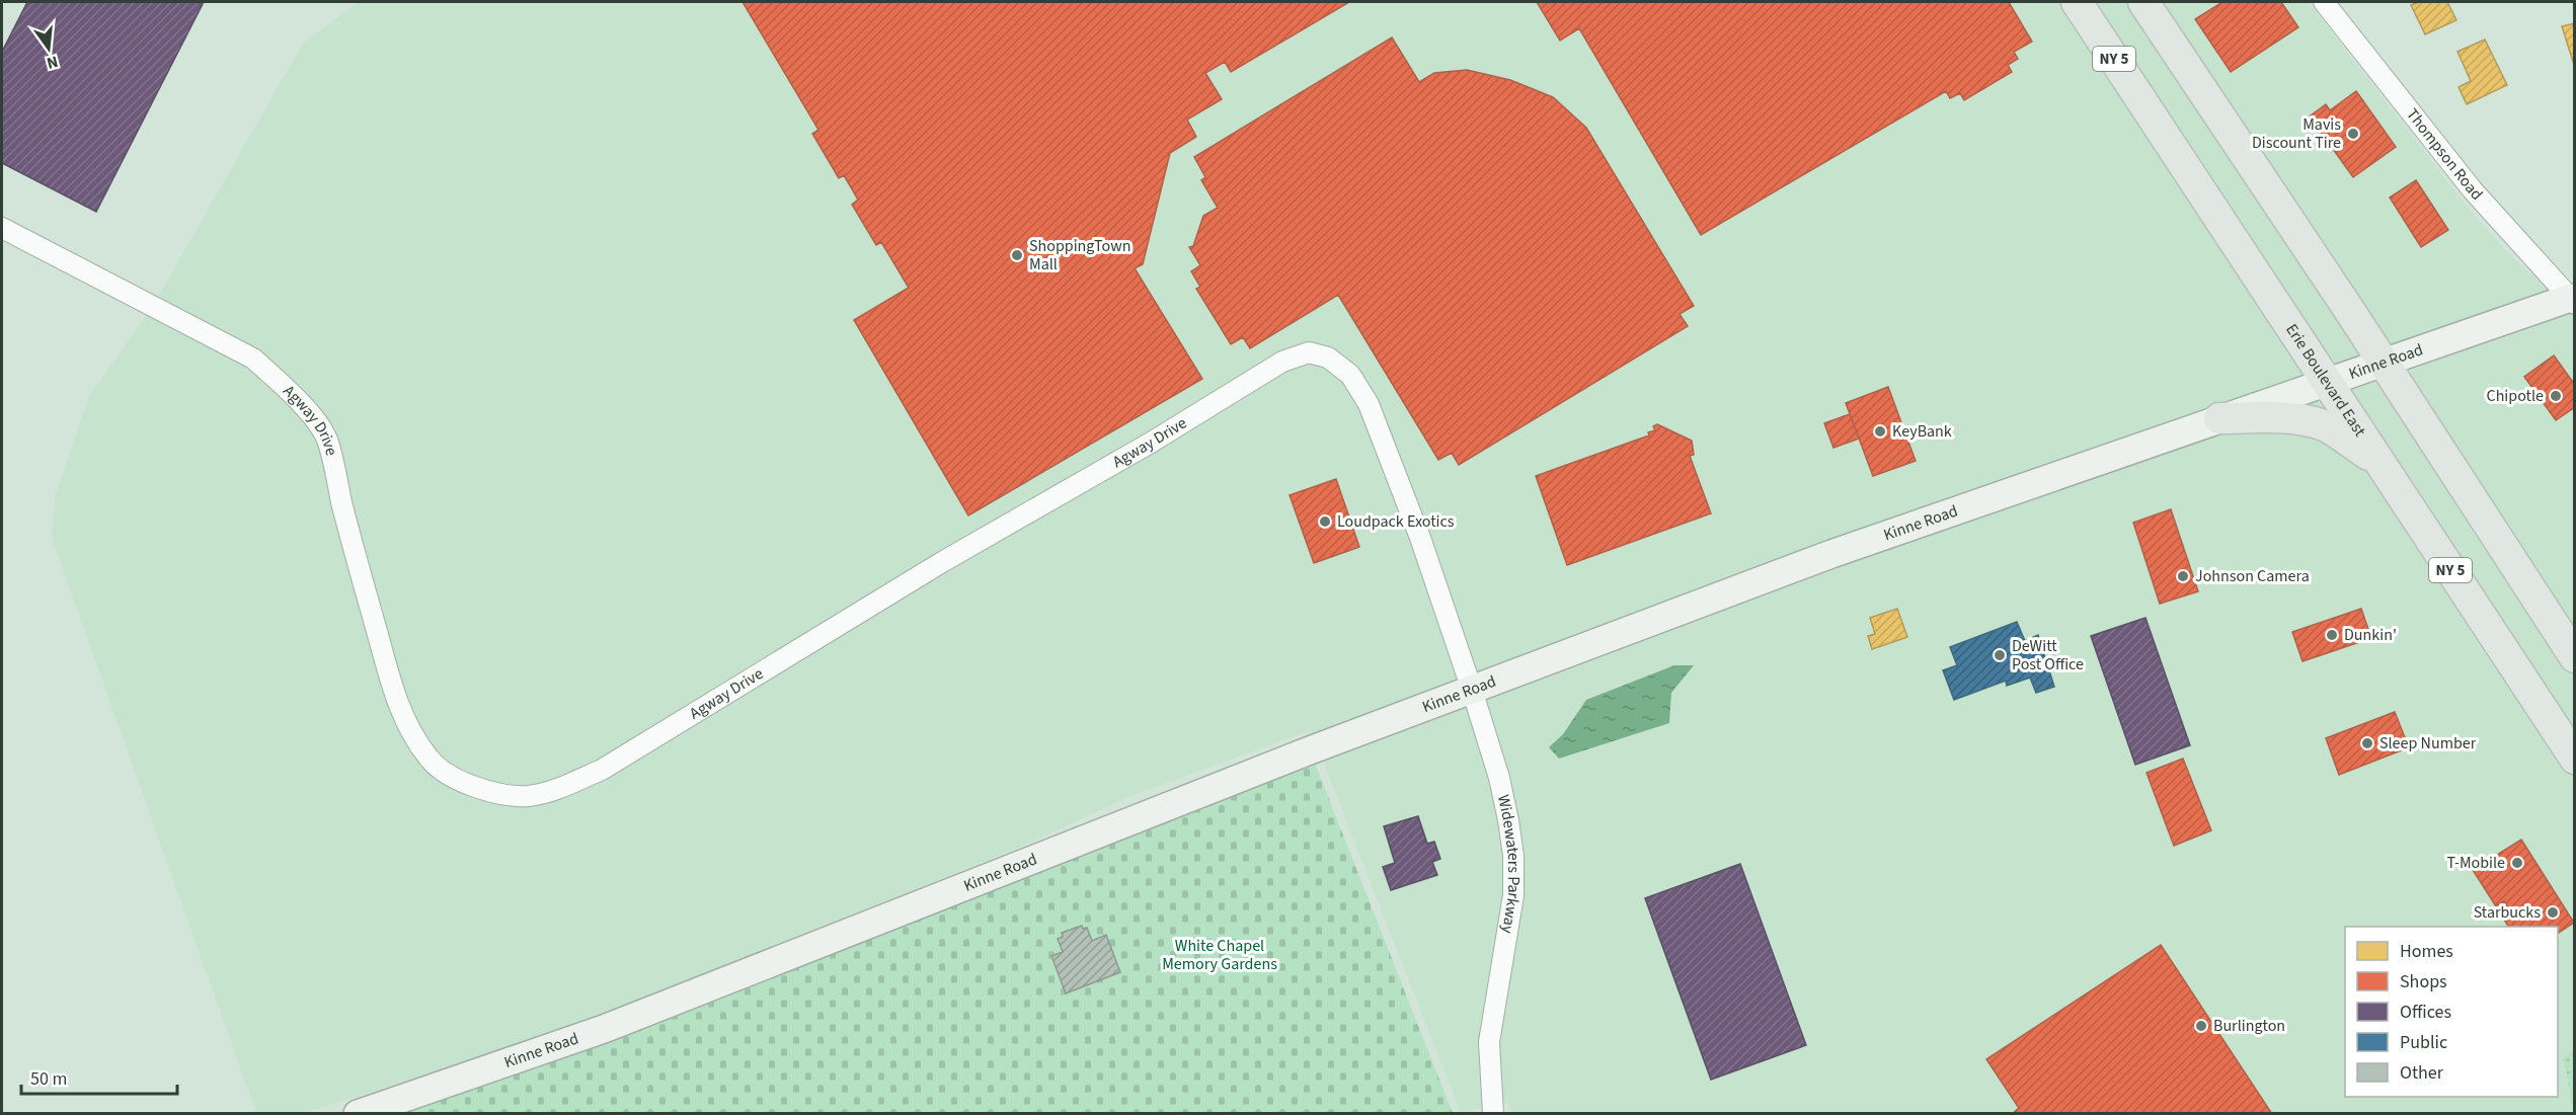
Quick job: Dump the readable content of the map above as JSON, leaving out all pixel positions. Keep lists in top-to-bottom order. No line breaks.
{"streets":{"main road":["NY 5","Erie Boulevard East"],"street":["Thompson Road","Kinne Road","Agway Drive","Widewaters Parkway"]},"crossings":[["Thompson Road","Kinne Road"],["Kinne Road","Erie Boulevard East"],["Kinne Road","Agway Drive"],["Kinne Road","Widewaters Parkway"],["Agway Drive","Widewaters Parkway"]],"parks":["White Chapel Memory Gardens"],"places":["Mavis Discount Tire","ShoppingTown Mall","Chipotle","KeyBank","Loudpack Exotics","Johnson Camera","Dunkin'","DeWitt Post Office","Sleep Number","T-Mobile","Starbucks","Burlington"],"legend":["Homes","Shops","Offices","Public","Other"],"scale_bar":"50 m","north":"bottom"}
